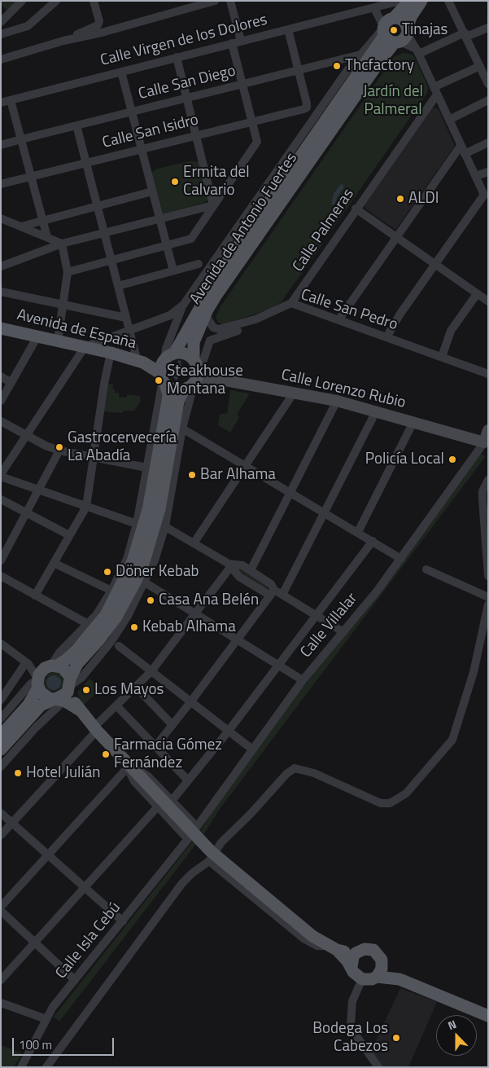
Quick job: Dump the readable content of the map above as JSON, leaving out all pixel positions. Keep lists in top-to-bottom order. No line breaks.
{"streets":{"main road":["Avenida de Antonio Fuertes","Avenida de España","Calle Lorenzo Rubio"],"street":["Calle Virgen de los Dolores","Calle San Diego","Calle San Isidro","Calle Palmeras","Calle San Pedro","Calle Villalar","Calle Isla Cebú"]},"crossings":[["Calle San Diego","Calle San Isidro"],["Calle San Diego","Avenida de Antonio Fuertes"],["Avenida de Antonio Fuertes","Calle San Pedro"],["Avenida de Antonio Fuertes","Calle Lorenzo Rubio"],["Calle Palmeras","Calle San Pedro"],["Calle San Pedro","Calle Lorenzo Rubio"],["Calle Lorenzo Rubio","Calle Villalar"],["Calle Villalar","Calle Isla Cebú"]],"parks":["Jardín del Palmeral"],"places":["Tinajas","Thcfactory","Ermita del Calvario","ALDI","Steakhouse Montana","Gastrocervecería La Abadía","Policía Local","Bar Alhama","Döner Kebab","Casa Ana Belén","Kebab Alhama","Los Mayos","Farmacia Gómez Fernández","Hotel Julián","Bodega Los Cabezos"],"scale_bar":"100 m","north":"top"}
